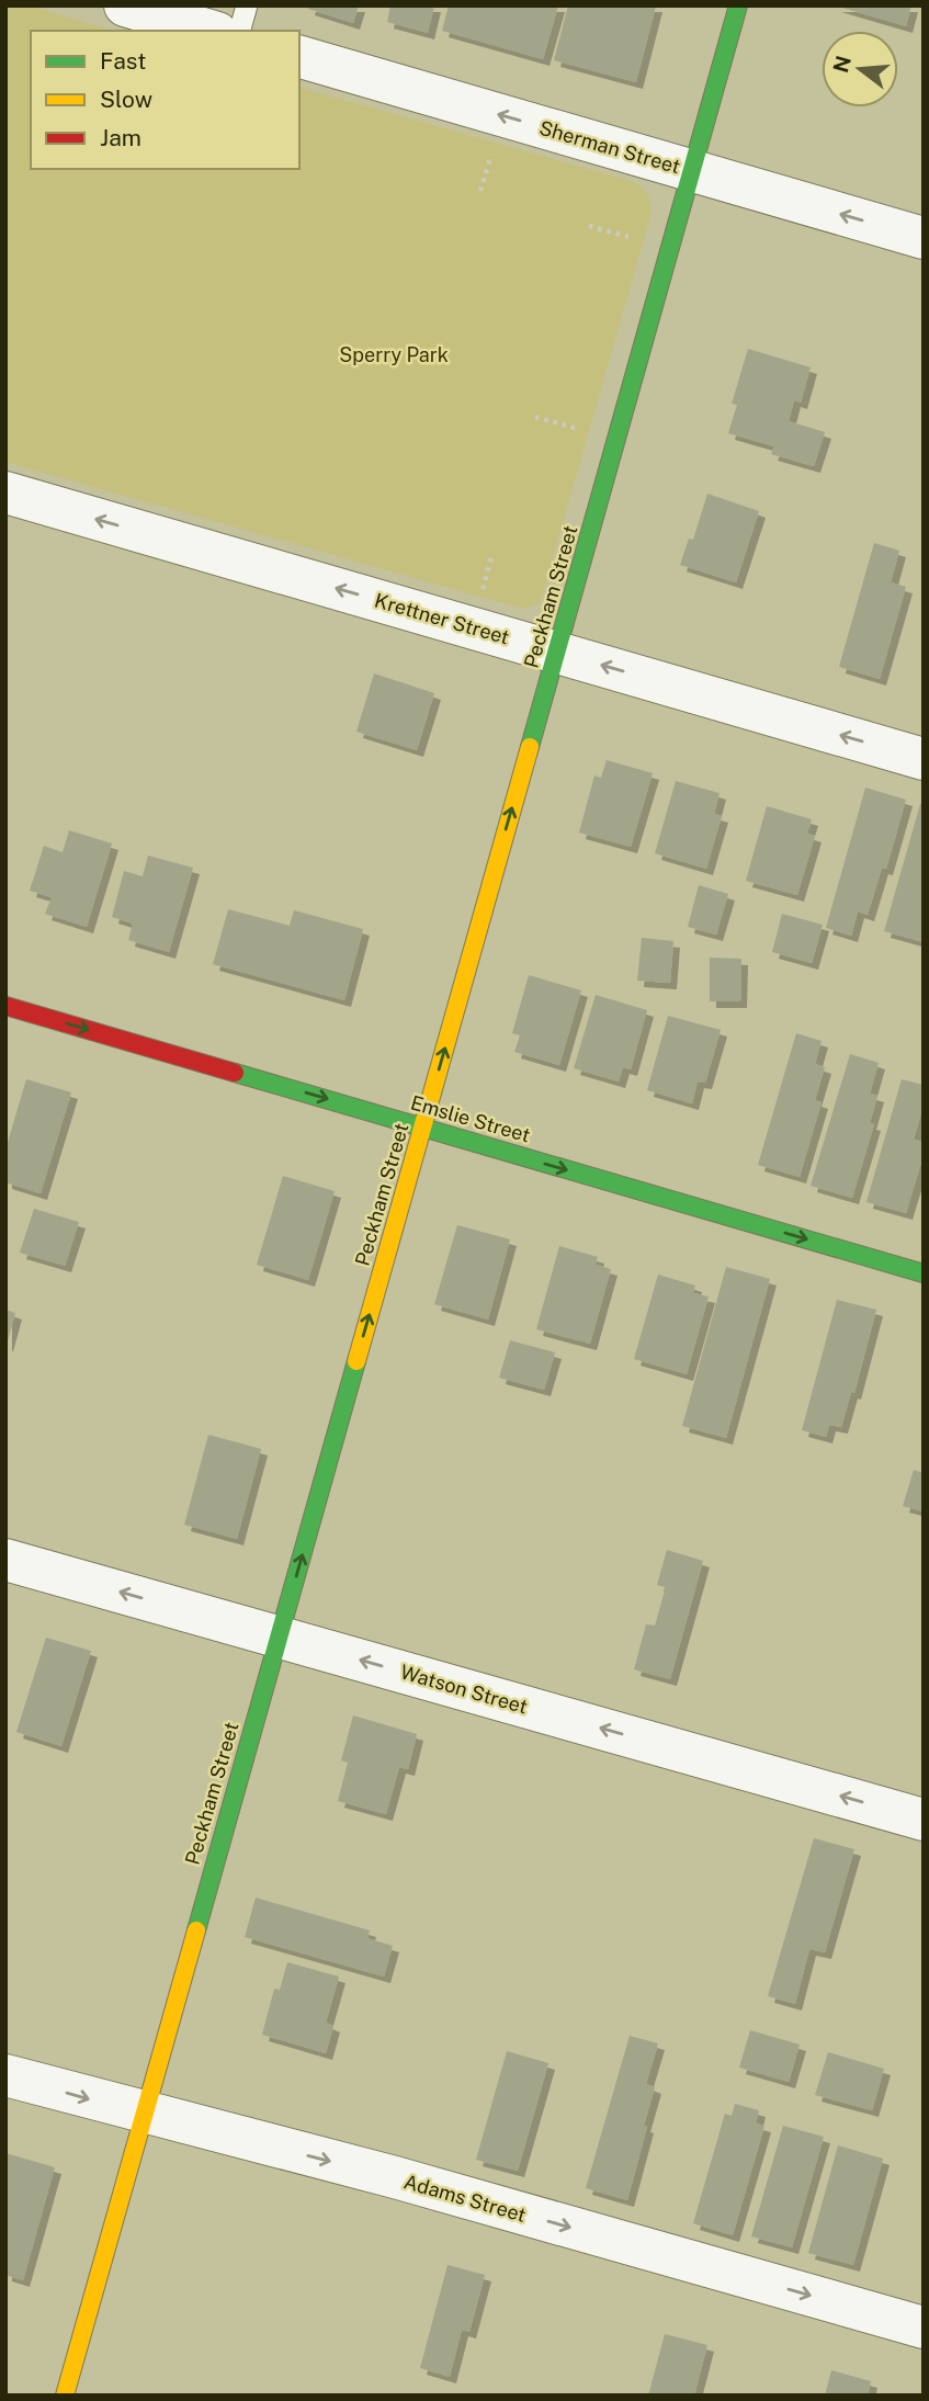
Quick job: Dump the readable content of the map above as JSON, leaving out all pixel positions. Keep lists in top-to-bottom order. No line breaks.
{"streets":{"street":["Sherman Street","Peckham Street","Krettner Street","Emslie Street","Watson Street","Adams Street"]},"crossings":[["Sherman Street","Peckham Street"],["Peckham Street","Krettner Street"],["Peckham Street","Emslie Street"],["Peckham Street","Watson Street"],["Peckham Street","Adams Street"]],"one_way":["Sherman Street","Peckham Street","Krettner Street","Emslie Street","Watson Street","Adams Street"],"parks":["Sperry Park"],"legend":["Fast","Slow","Jam"],"north":"left"}
